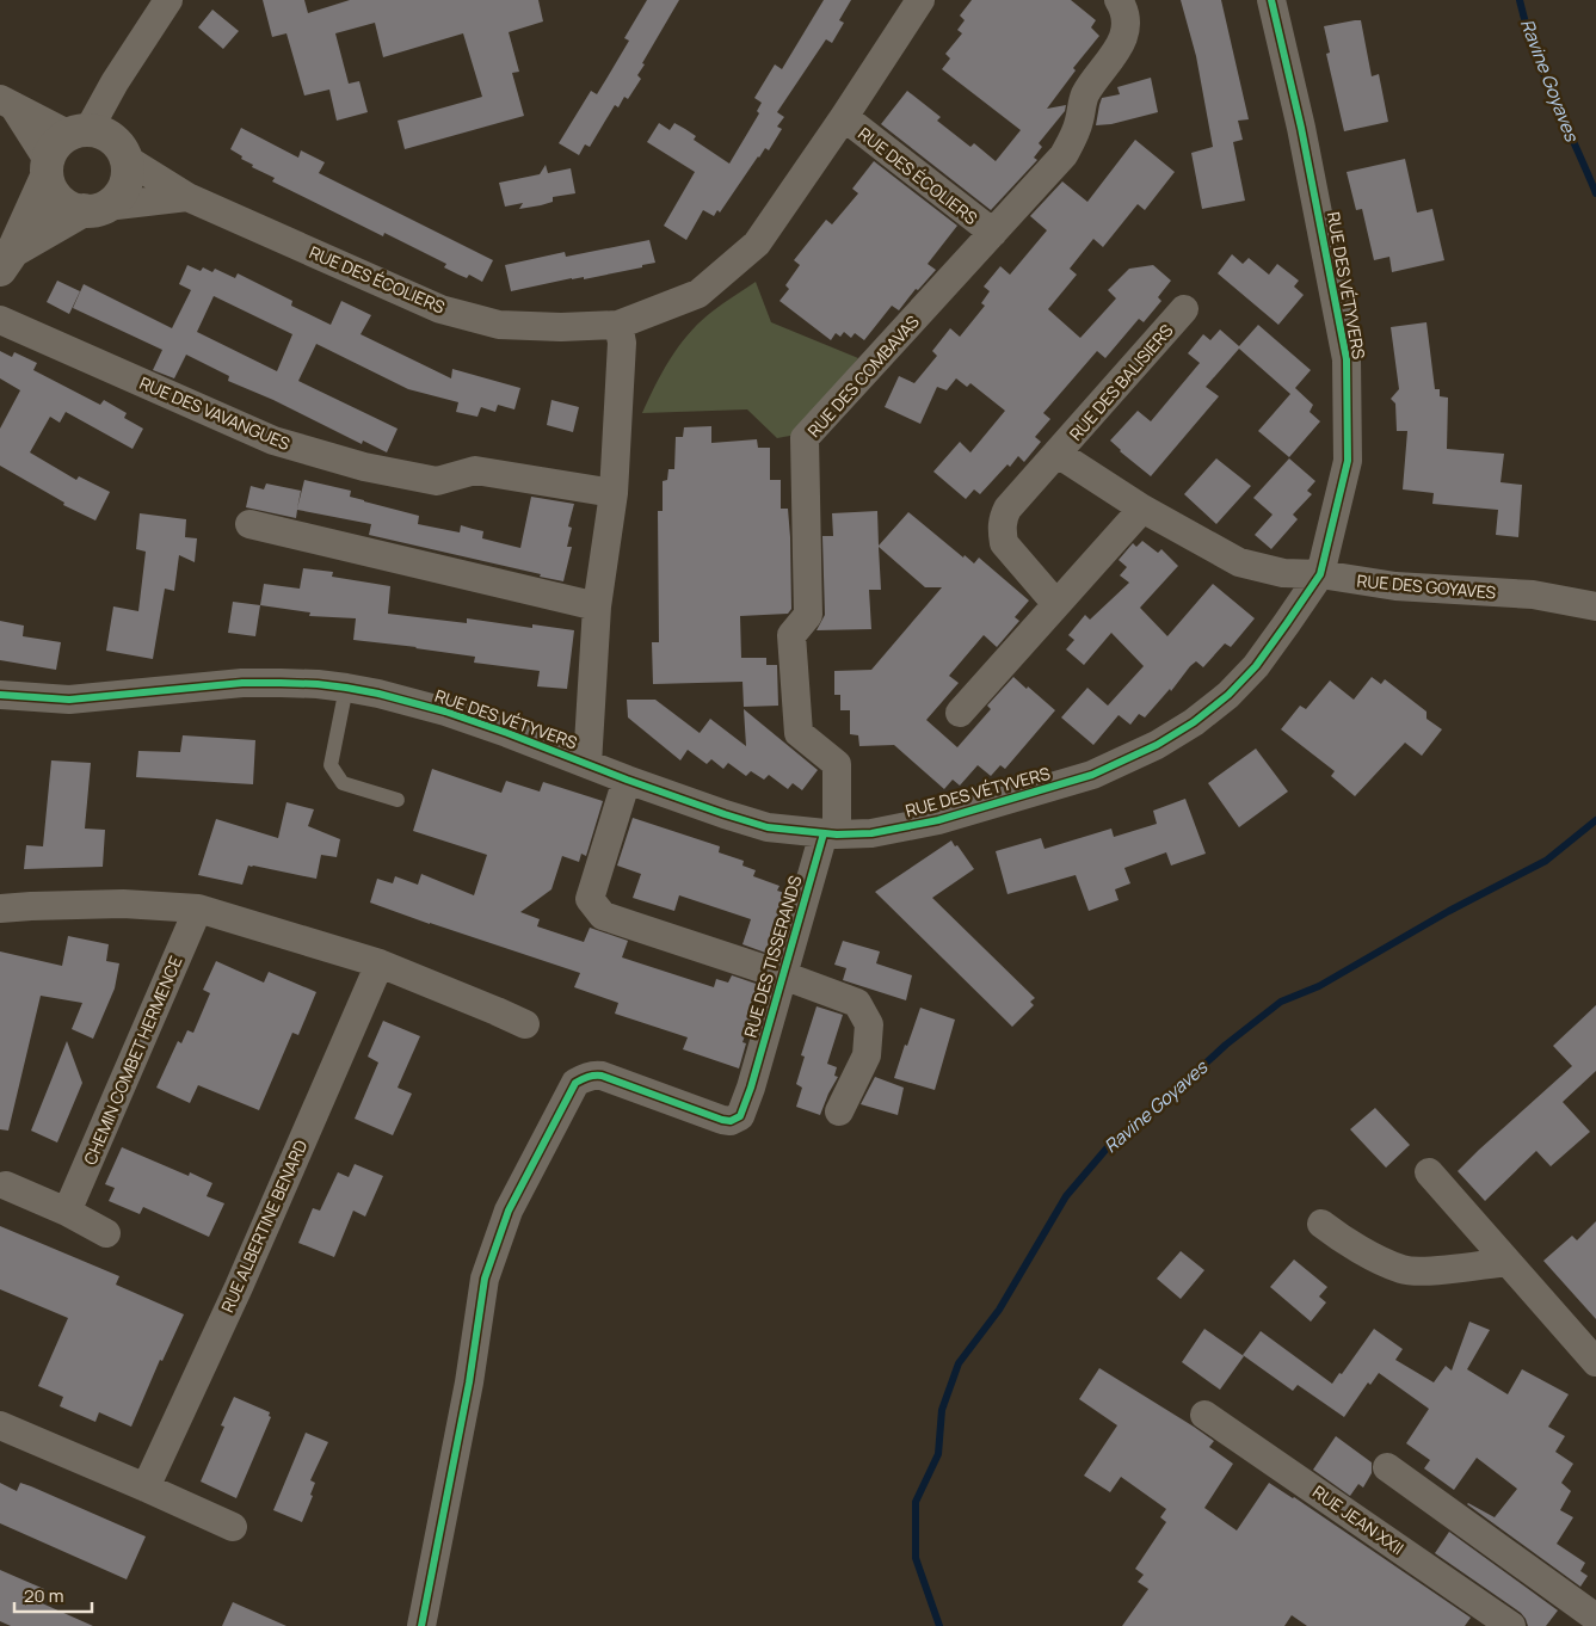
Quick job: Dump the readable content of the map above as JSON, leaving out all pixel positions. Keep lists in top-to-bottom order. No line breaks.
{"streets":{"street":["RUE DES ÉCOLIERS","RUE DES VÉTYVERS","RUE DES COMBAVAS","RUE DES BALISIERS","RUE DES VAVANGUES","RUE DES GOYAVES","RUE DES TISSERANDS","CHEMIN COMBET HERMENCE","RUE ALBERTINE BENARD","RUE JEAN XXII"]},"crossings":[["RUE DES ÉCOLIERS","RUE DES COMBAVAS"],["RUE DES VÉTYVERS","RUE DES COMBAVAS"],["RUE DES VÉTYVERS","RUE DES BALISIERS"],["RUE DES VÉTYVERS","RUE DES GOYAVES"],["RUE DES VÉTYVERS","RUE DES TISSERANDS"],["RUE DES COMBAVAS","RUE DES TISSERANDS"],["RUE DES BALISIERS","RUE DES GOYAVES"]],"water":["Ravine Goyaves"],"scale_bar":"20 m"}
